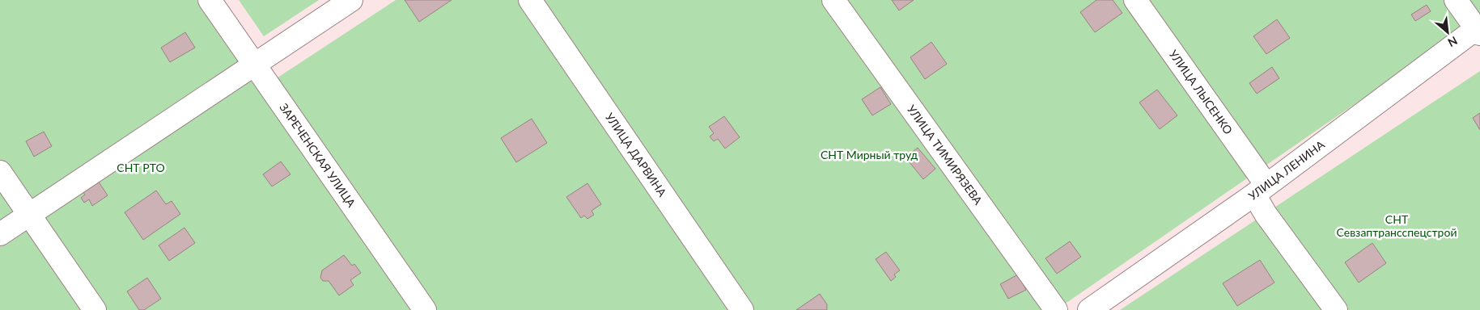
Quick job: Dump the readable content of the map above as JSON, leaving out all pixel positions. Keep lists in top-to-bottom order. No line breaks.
{"streets":{"street":["УЛИЦА ЛЫСЕНКО","ЗАРЕЧЕНСКАЯ УЛИЦА","УЛИЦА ДАРВИНА","УЛИЦА ТИМИРЯЗЕВА","УЛИЦА ЛЕНИНА"]},"crossings":[["УЛИЦА ЛЫСЕНКО","УЛИЦА ЛЕНИНА"]],"parks":["СНТ Мирный труд","СНТ РТО","СНТ Севзаптрансспецстрой"],"north":"bottom right"}
